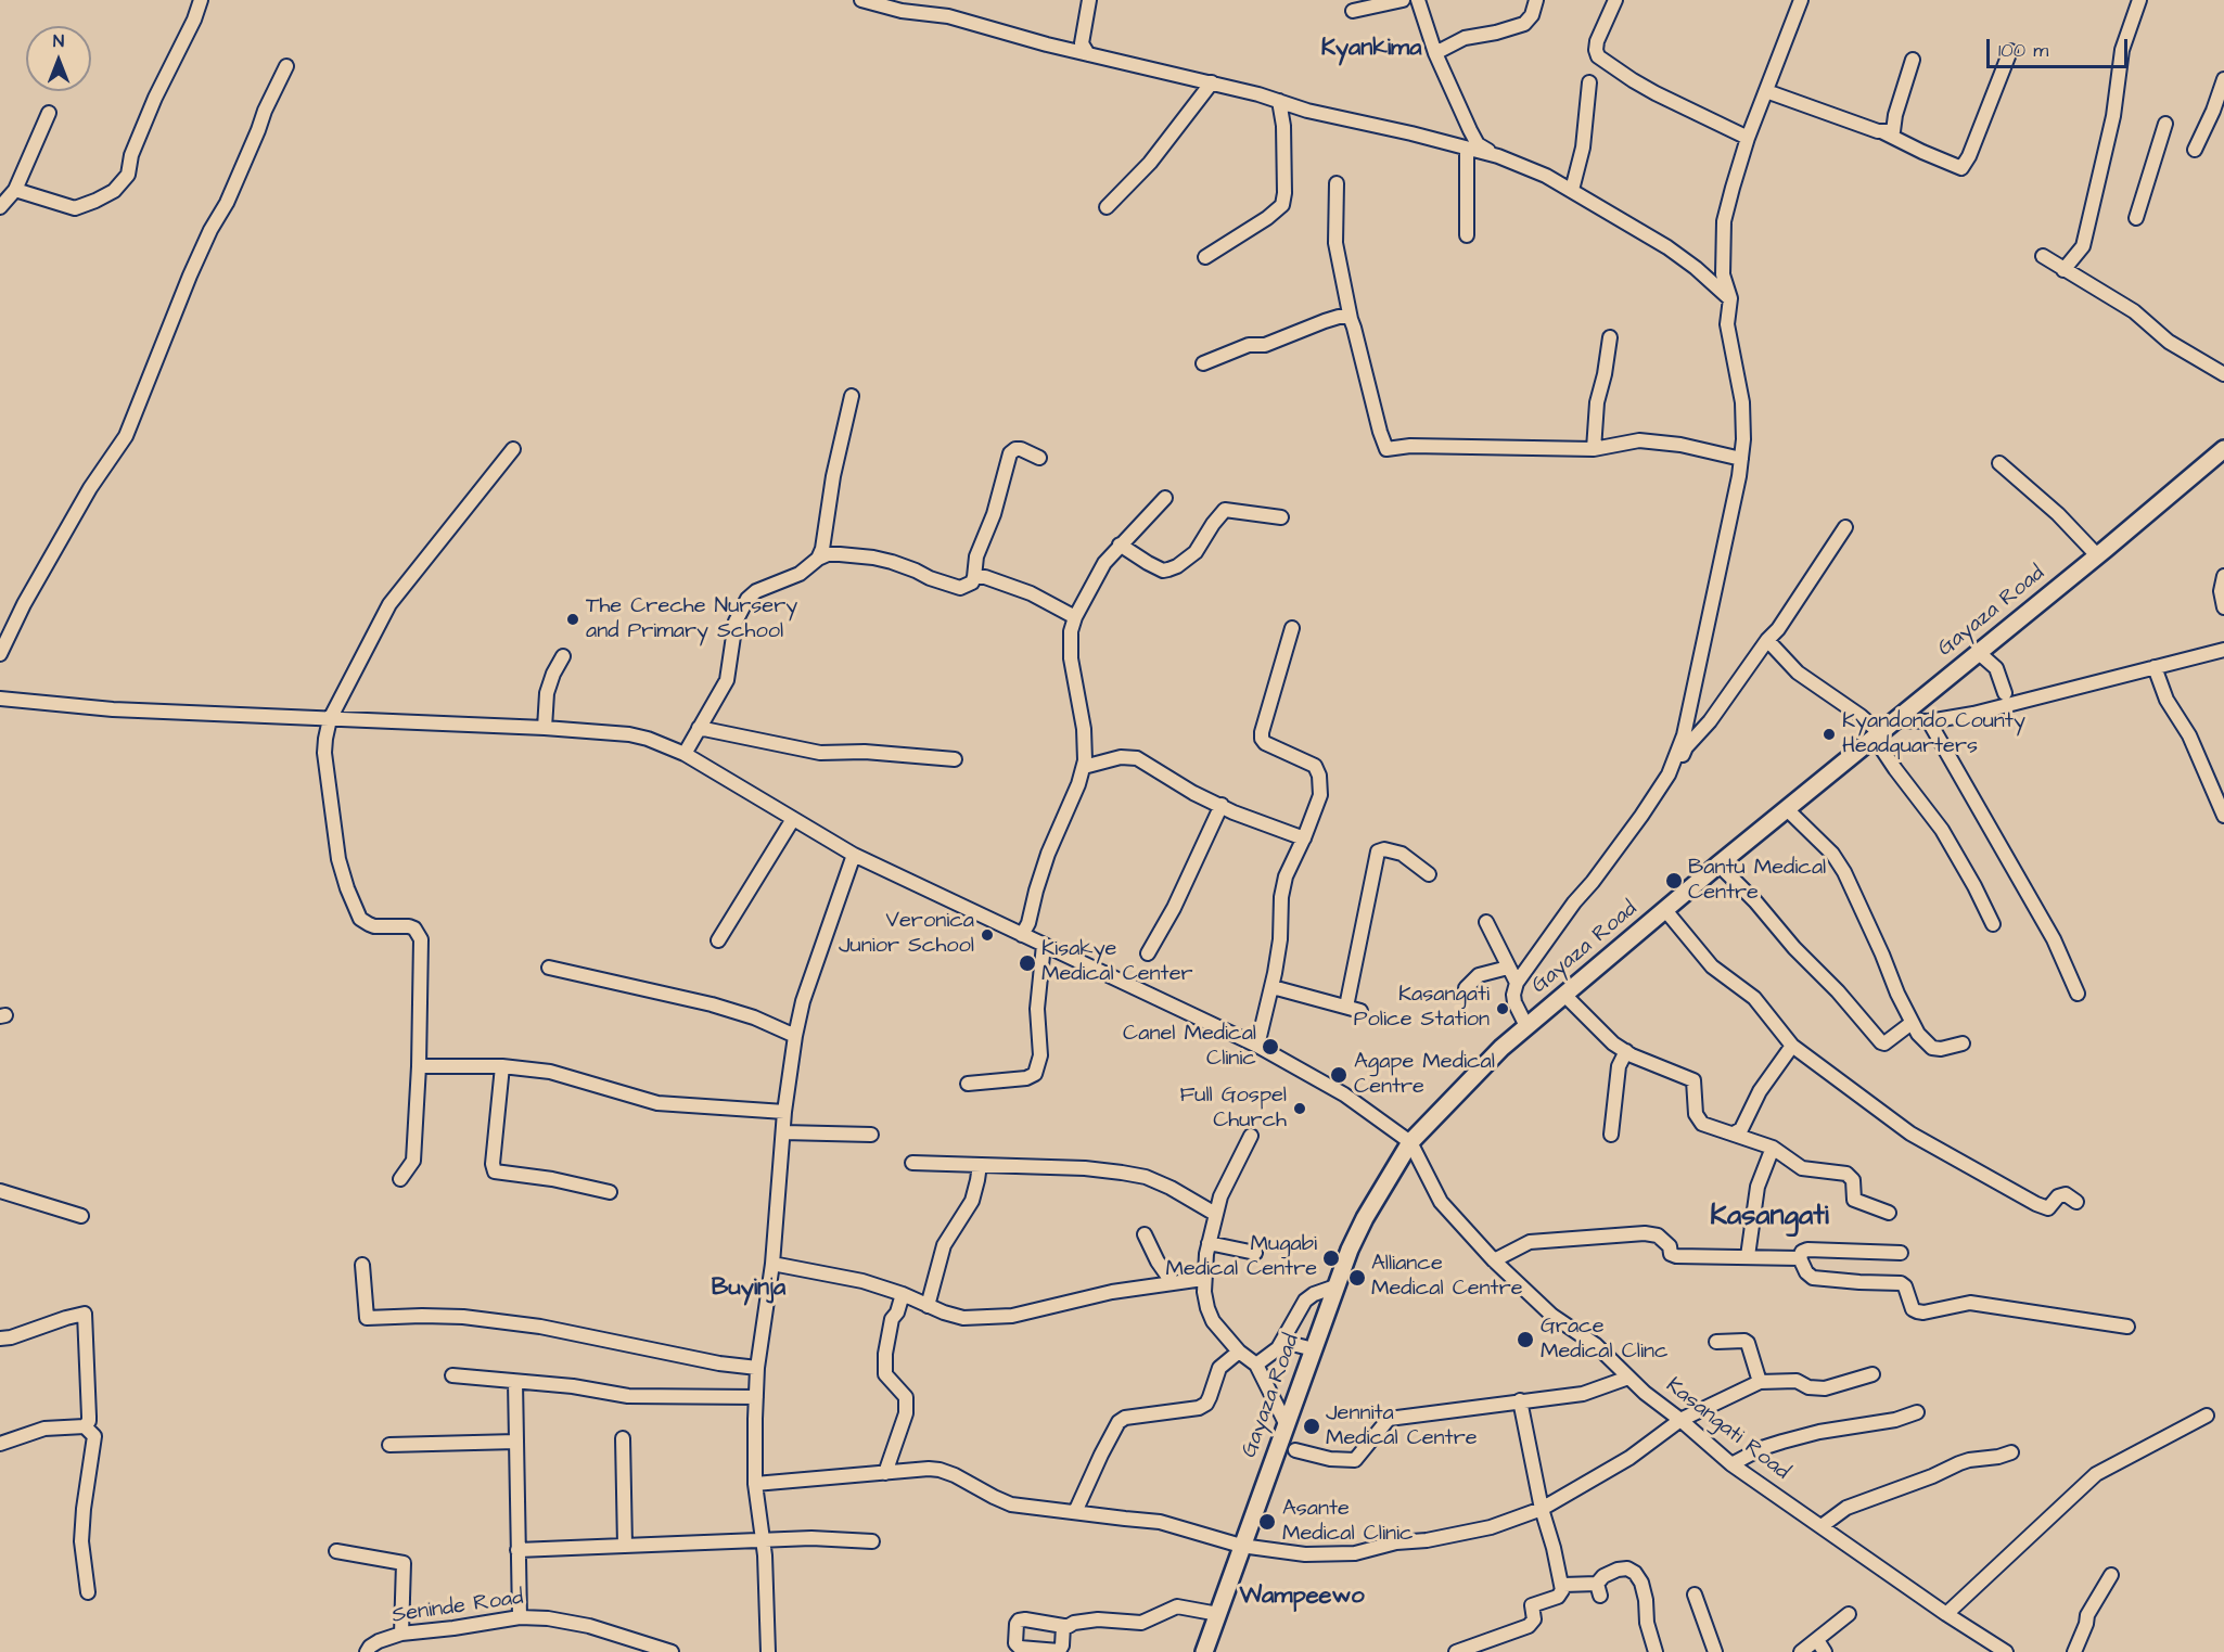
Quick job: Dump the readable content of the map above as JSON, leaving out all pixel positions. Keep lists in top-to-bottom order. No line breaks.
{"streets":{"main road":["Gayaza Road"],"street":["Kasangati Road","Seninde Road"]},"crossings":[["Gayaza Road","Kasangati Road"]],"districts":["Kyankima","Kasangati","Buyinja","Wampeewo"],"places":["The Creche Nursery and Primary School","Kyandondo County Headquarters","Bantu Medical Centre","Veronica Junior School","Kisakye Medical Center","Kasangati Police Station","Canel Medical Clinic","Agape Medical Centre","Full Gospel Church","Mugabi Medical Centre","Alliance Medical Centre","Grace Medical Clinc","Jennita Medical Centre","Asante Medical Clinic"],"scale_bar":"100 m","north":"top"}
